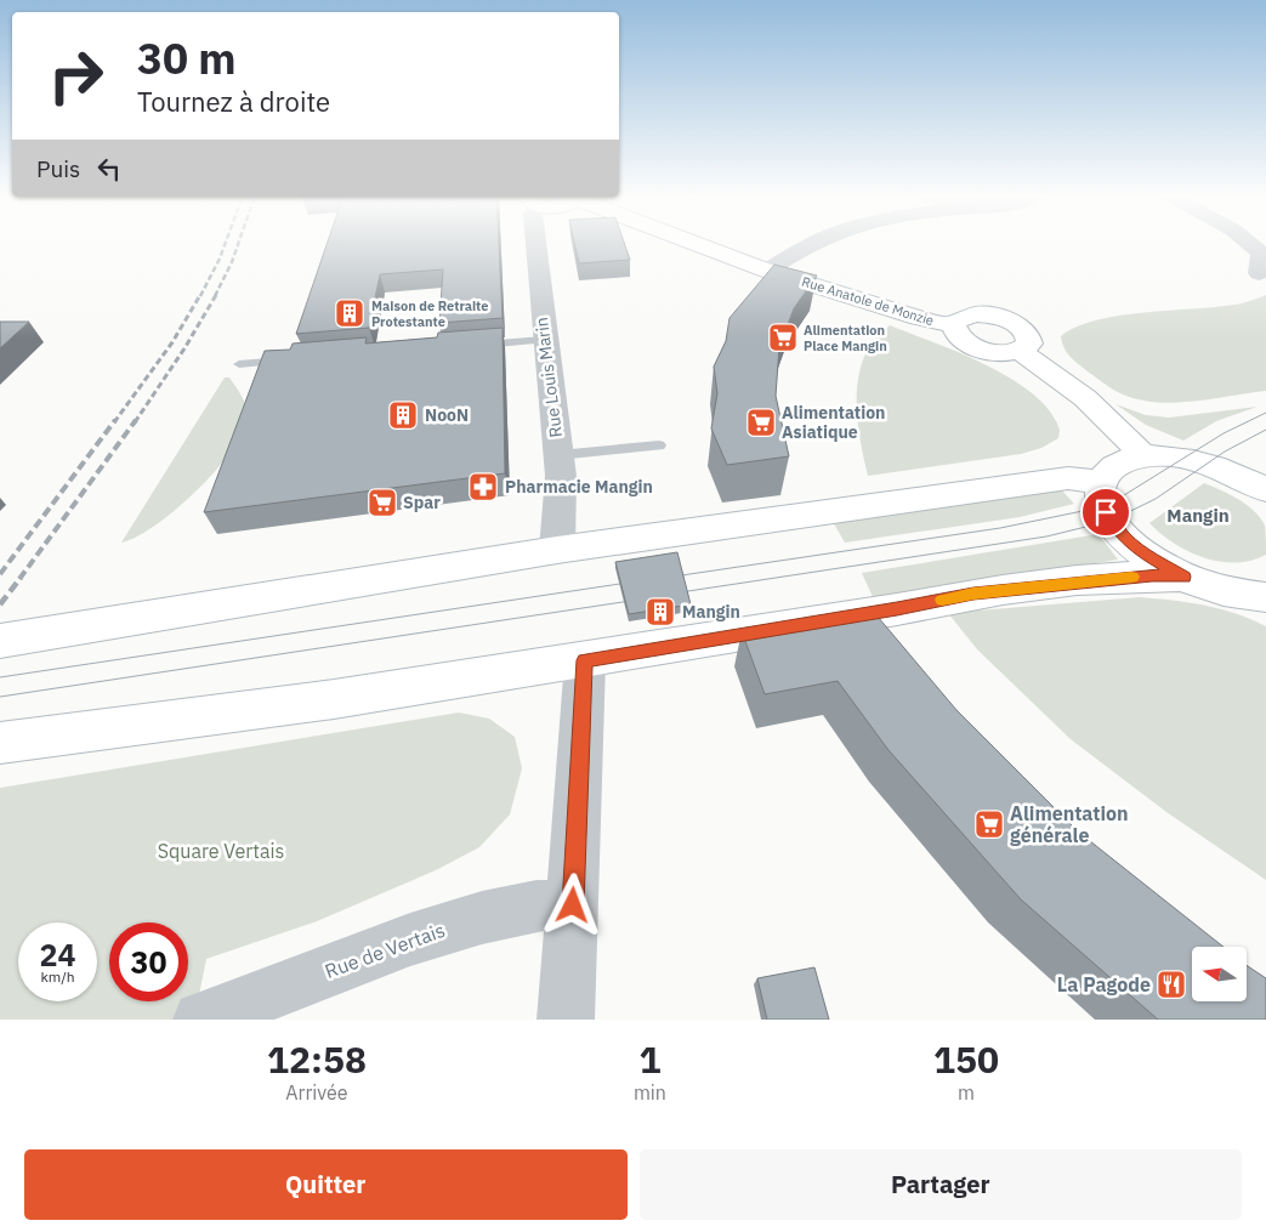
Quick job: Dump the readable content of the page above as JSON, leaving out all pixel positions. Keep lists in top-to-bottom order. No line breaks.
{"streets":{"main road":["Rue Anatole de Monzie"],"street":["Rue Louis Marin","Rue de Vertais"]},"districts":["Mangin"],"parks":["Square Vertais"],"places":{"building":["Maison de Retraite Protestante","NooN","Mangin"],"supermarket":["Alimentation Place Mangin","Alimentation Asiatique","Spar","Alimentation générale"],"pharmacy":["Pharmacie Mangin"],"restaurant":["La Pagode"]},"north":"left","page":{"turn":["30 m","Tournez à droite"],"then":"Puis","speed":"24 km/h","limit":"30","eta":["12:58","Arrivée","1","min","150","m"],"buttons":["Quitter","Partager"]}}
